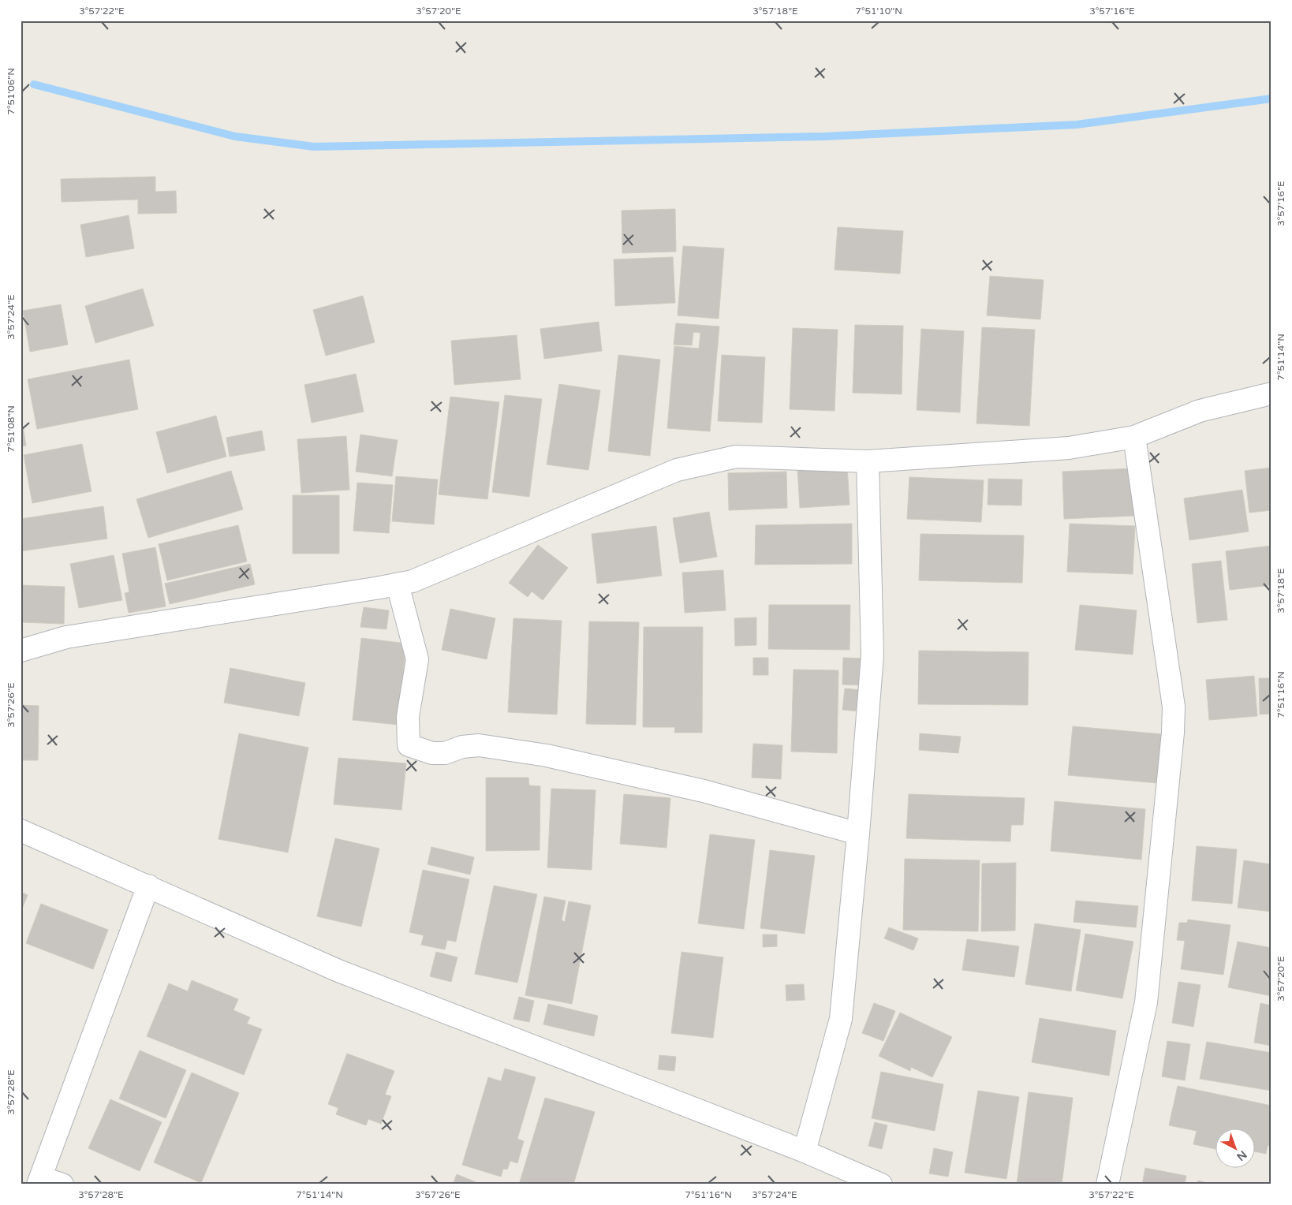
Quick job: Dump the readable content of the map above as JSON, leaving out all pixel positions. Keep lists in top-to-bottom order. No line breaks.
{"north":"bottom right","coordinates":["3°57'22\"E","3°57'20\"E","3°57'18\"E","7°51'10\"N","3°57'16\"E","7°51'06\"N","3°57'24\"E","7°51'14\"N","7°51'08\"N","7°51'16\"N","3°57'26\"E","3°57'28\"E"]}
